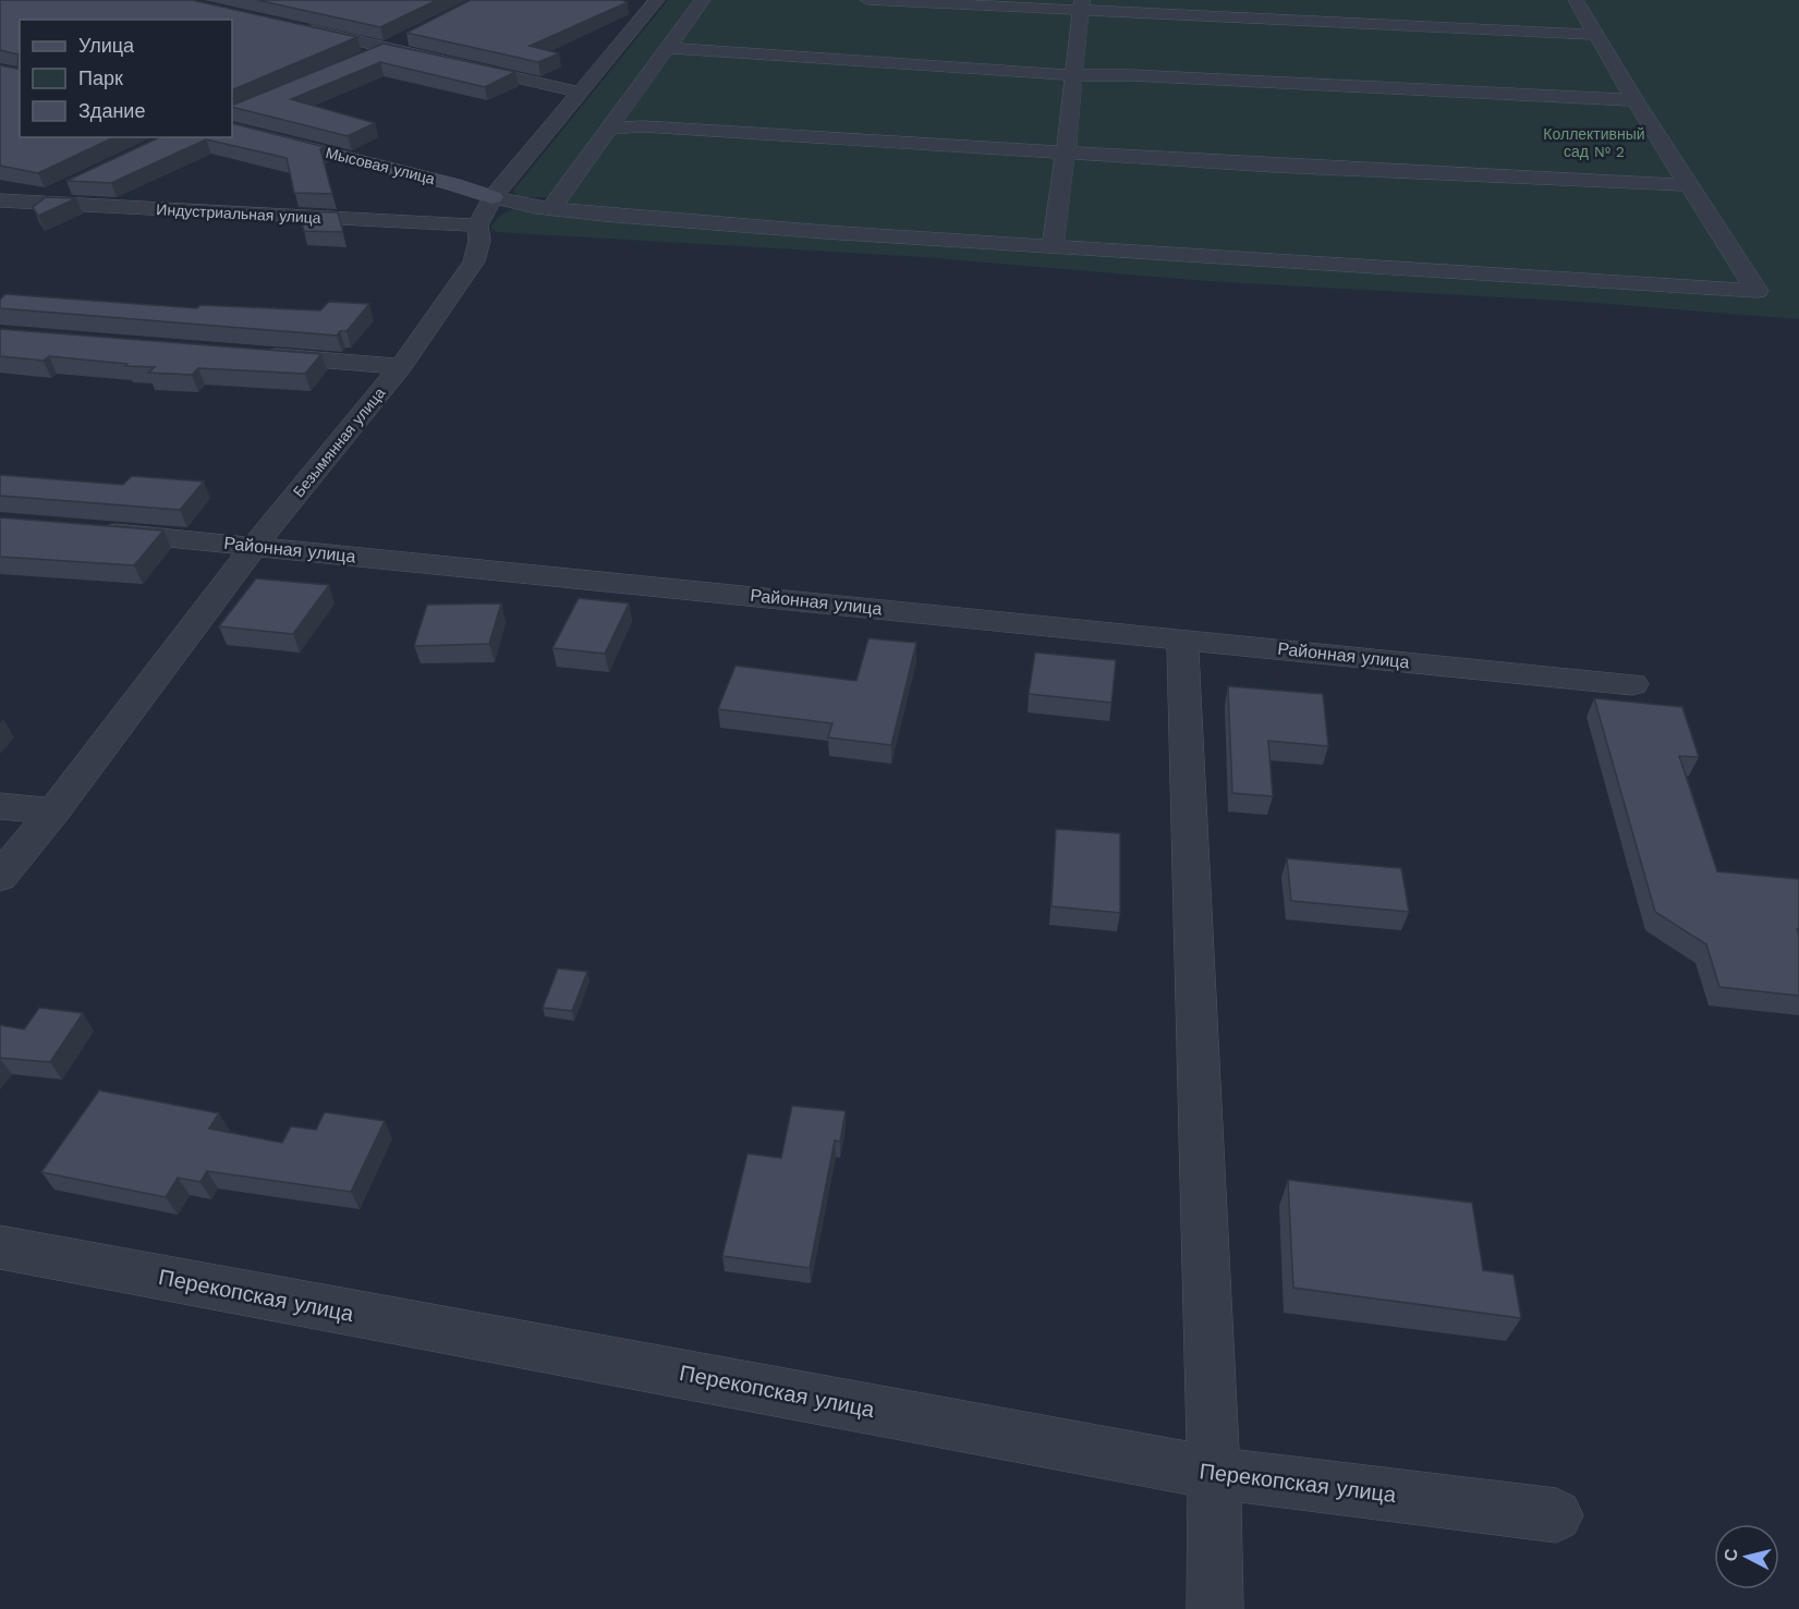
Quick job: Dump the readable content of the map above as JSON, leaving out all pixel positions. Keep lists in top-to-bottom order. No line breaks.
{"streets":{"street":["Мысовая улица","Индустриальная улица","Безымянная улица","Районная улица","Перекопская улица"]},"crossings":[["Мысовая улица","Безымянная улица"],["Индустриальная улица","Безымянная улица"],["Безымянная улица","Районная улица"]],"parks":["Коллективный сад № 2"],"legend":["Улица","Парк","Здание"],"north":"left"}
